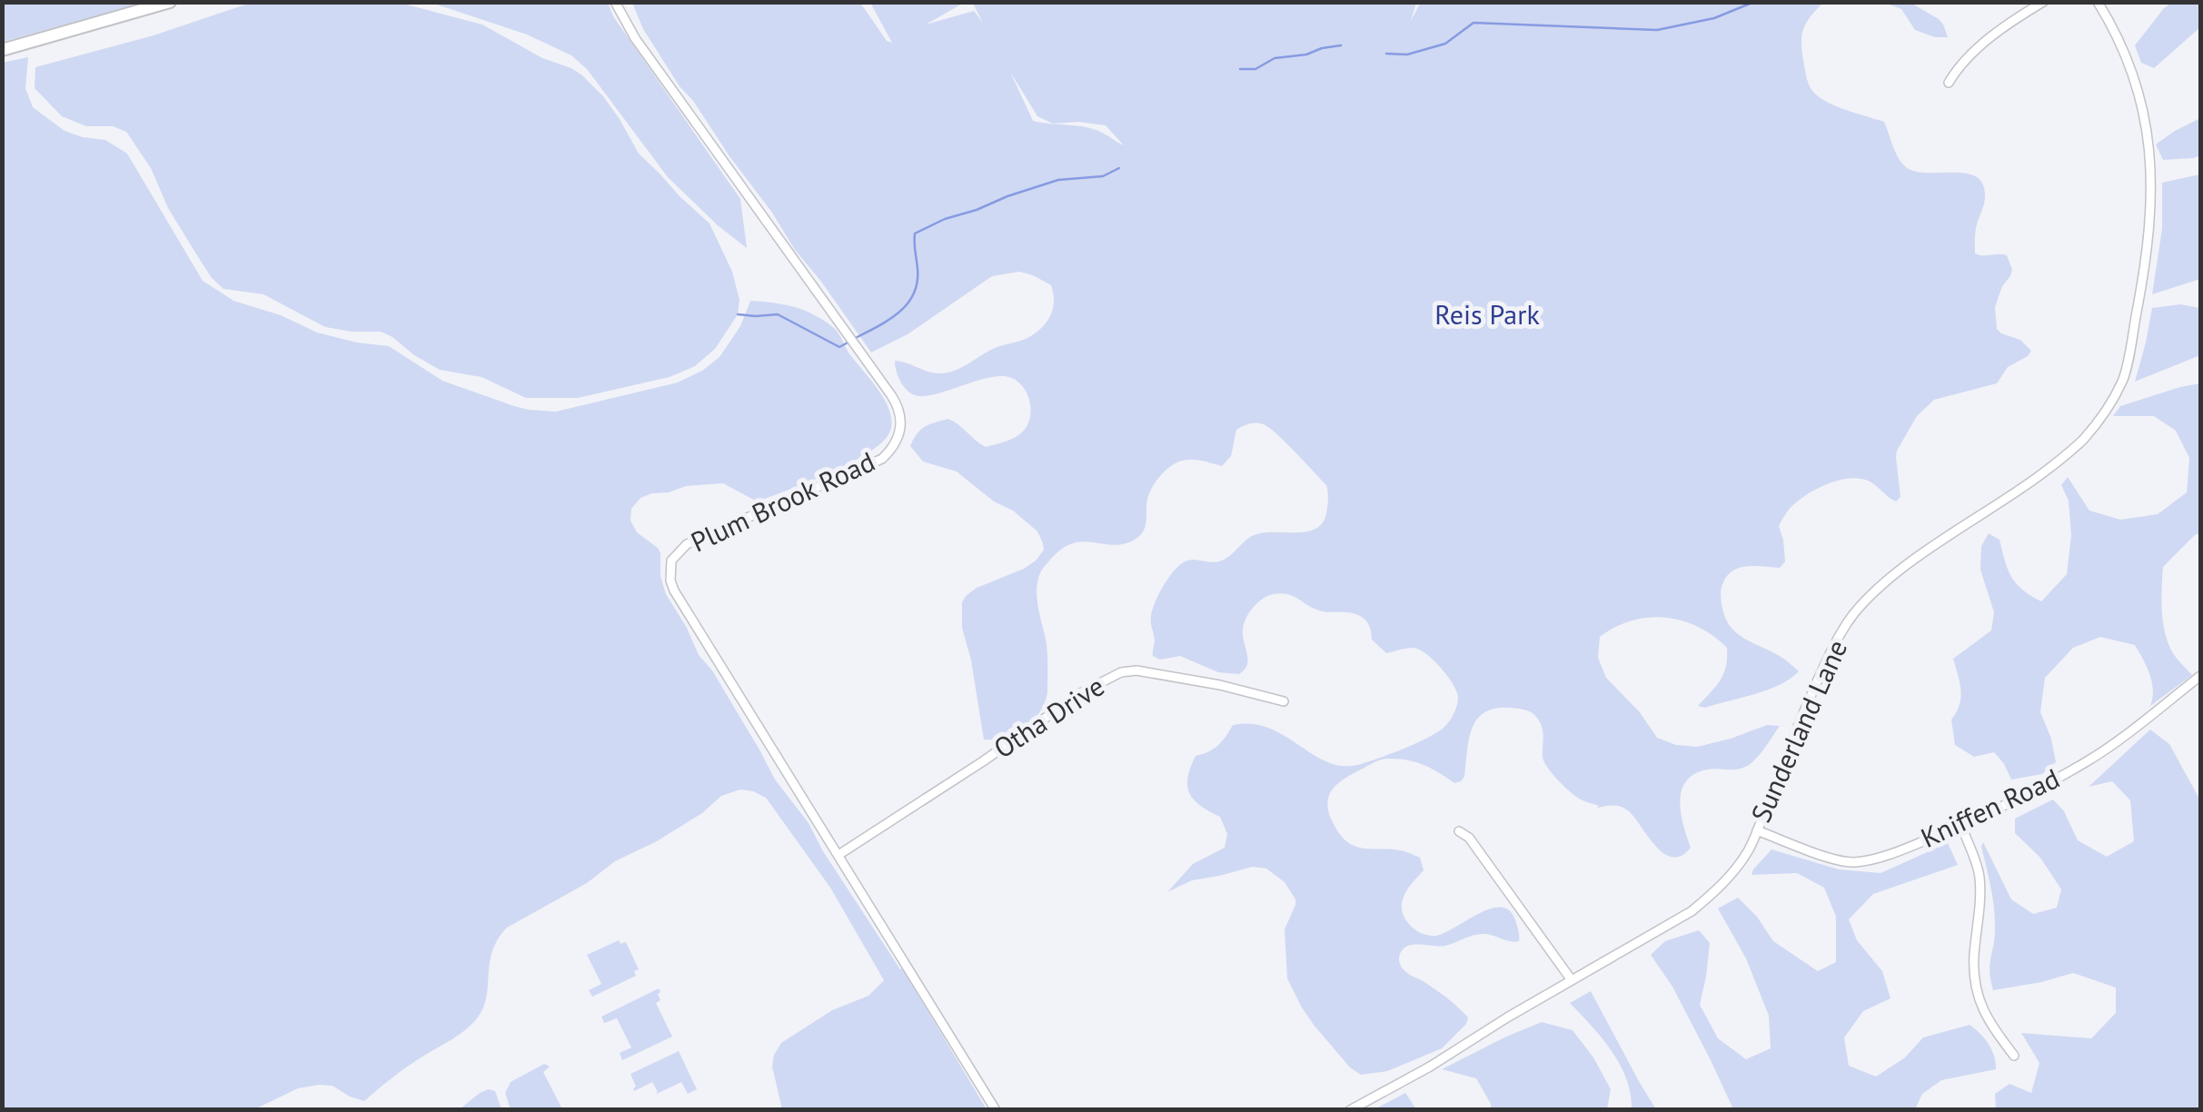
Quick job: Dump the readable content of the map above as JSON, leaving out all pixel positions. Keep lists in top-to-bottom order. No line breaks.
{"streets":{"street":["Plum Brook Road","Otha Drive","Sunderland Lane","Kniffen Road"]},"crossings":[["Plum Brook Road","Otha Drive"],["Sunderland Lane","Kniffen Road"]],"parks":["Reis Park"]}
